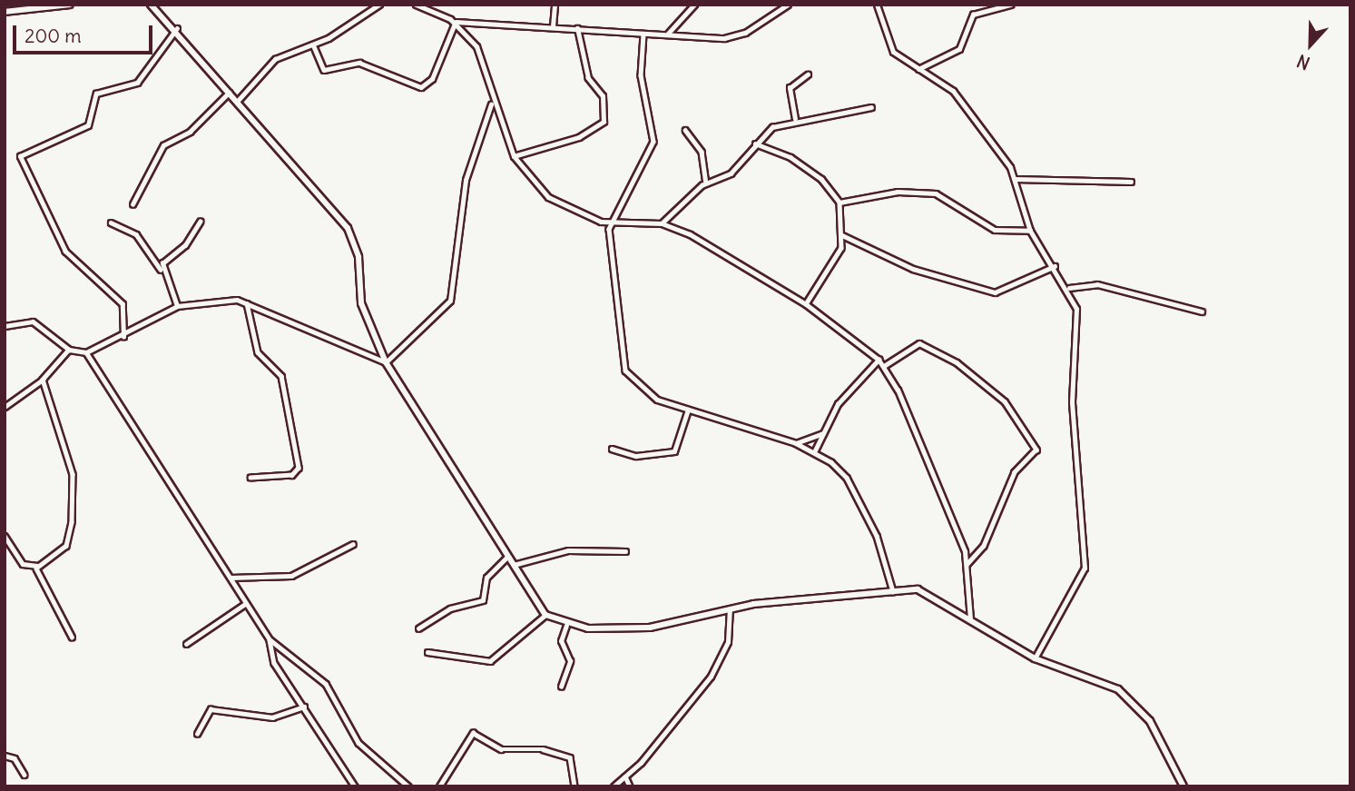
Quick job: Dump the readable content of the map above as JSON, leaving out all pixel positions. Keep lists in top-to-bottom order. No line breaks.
{"scale_bar":"200 m","north":"bottom"}
